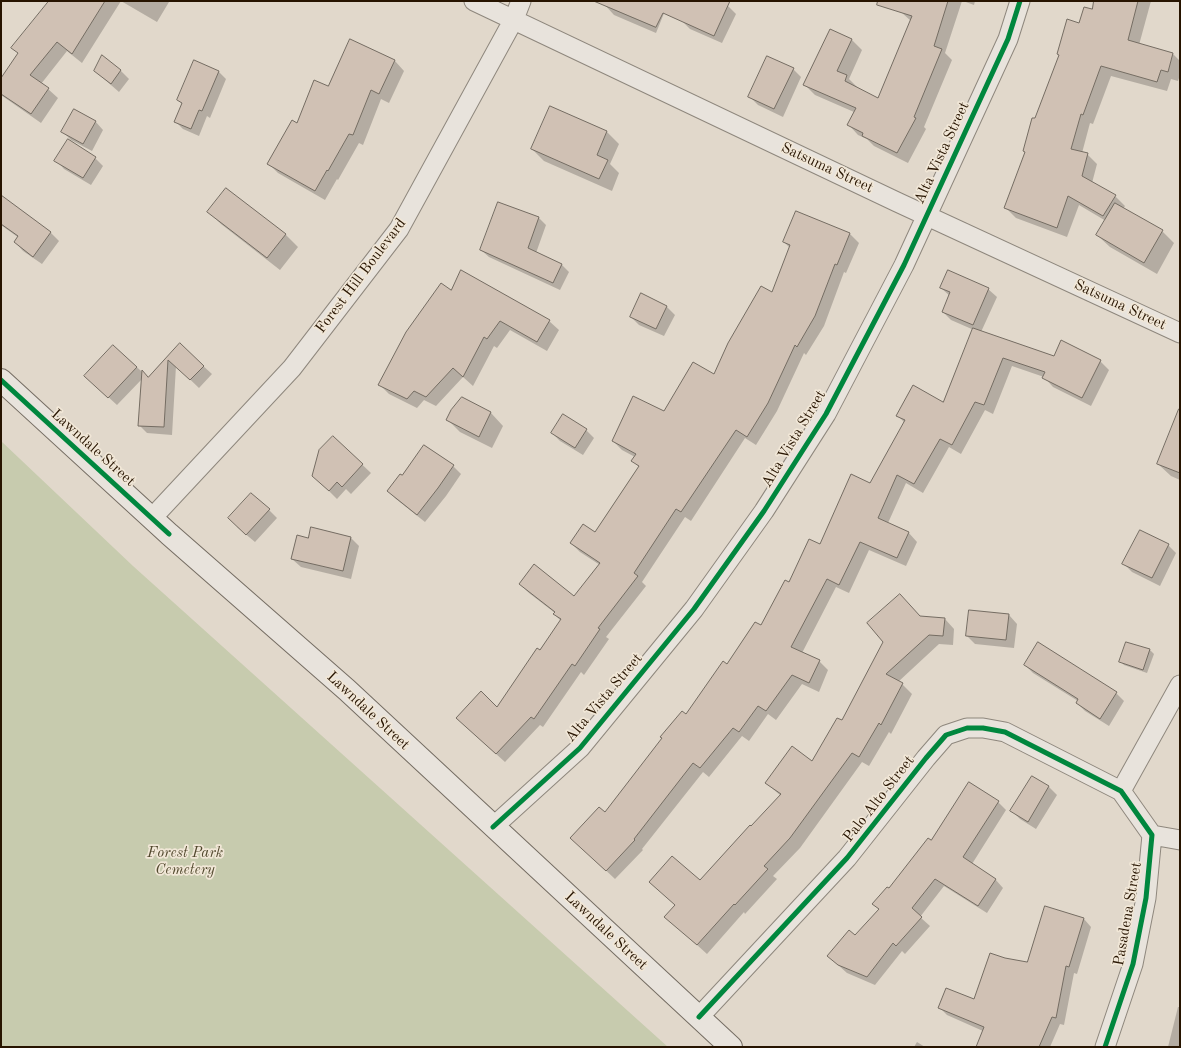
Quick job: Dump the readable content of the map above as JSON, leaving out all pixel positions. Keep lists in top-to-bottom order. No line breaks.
{"streets":{"main road":["Lawndale Street"],"street":["Alta Vista Street","Satsuma Street","Forest Hill Boulevard","Palo Alto Street","Pasadena Street"]},"crossings":[["Alta Vista Street","Satsuma Street"],["Alta Vista Street","Lawndale Street"],["Satsuma Street","Forest Hill Boulevard"],["Forest Hill Boulevard","Lawndale Street"],["Lawndale Street","Palo Alto Street"]],"parks":["Forest Park Cemetery"]}
